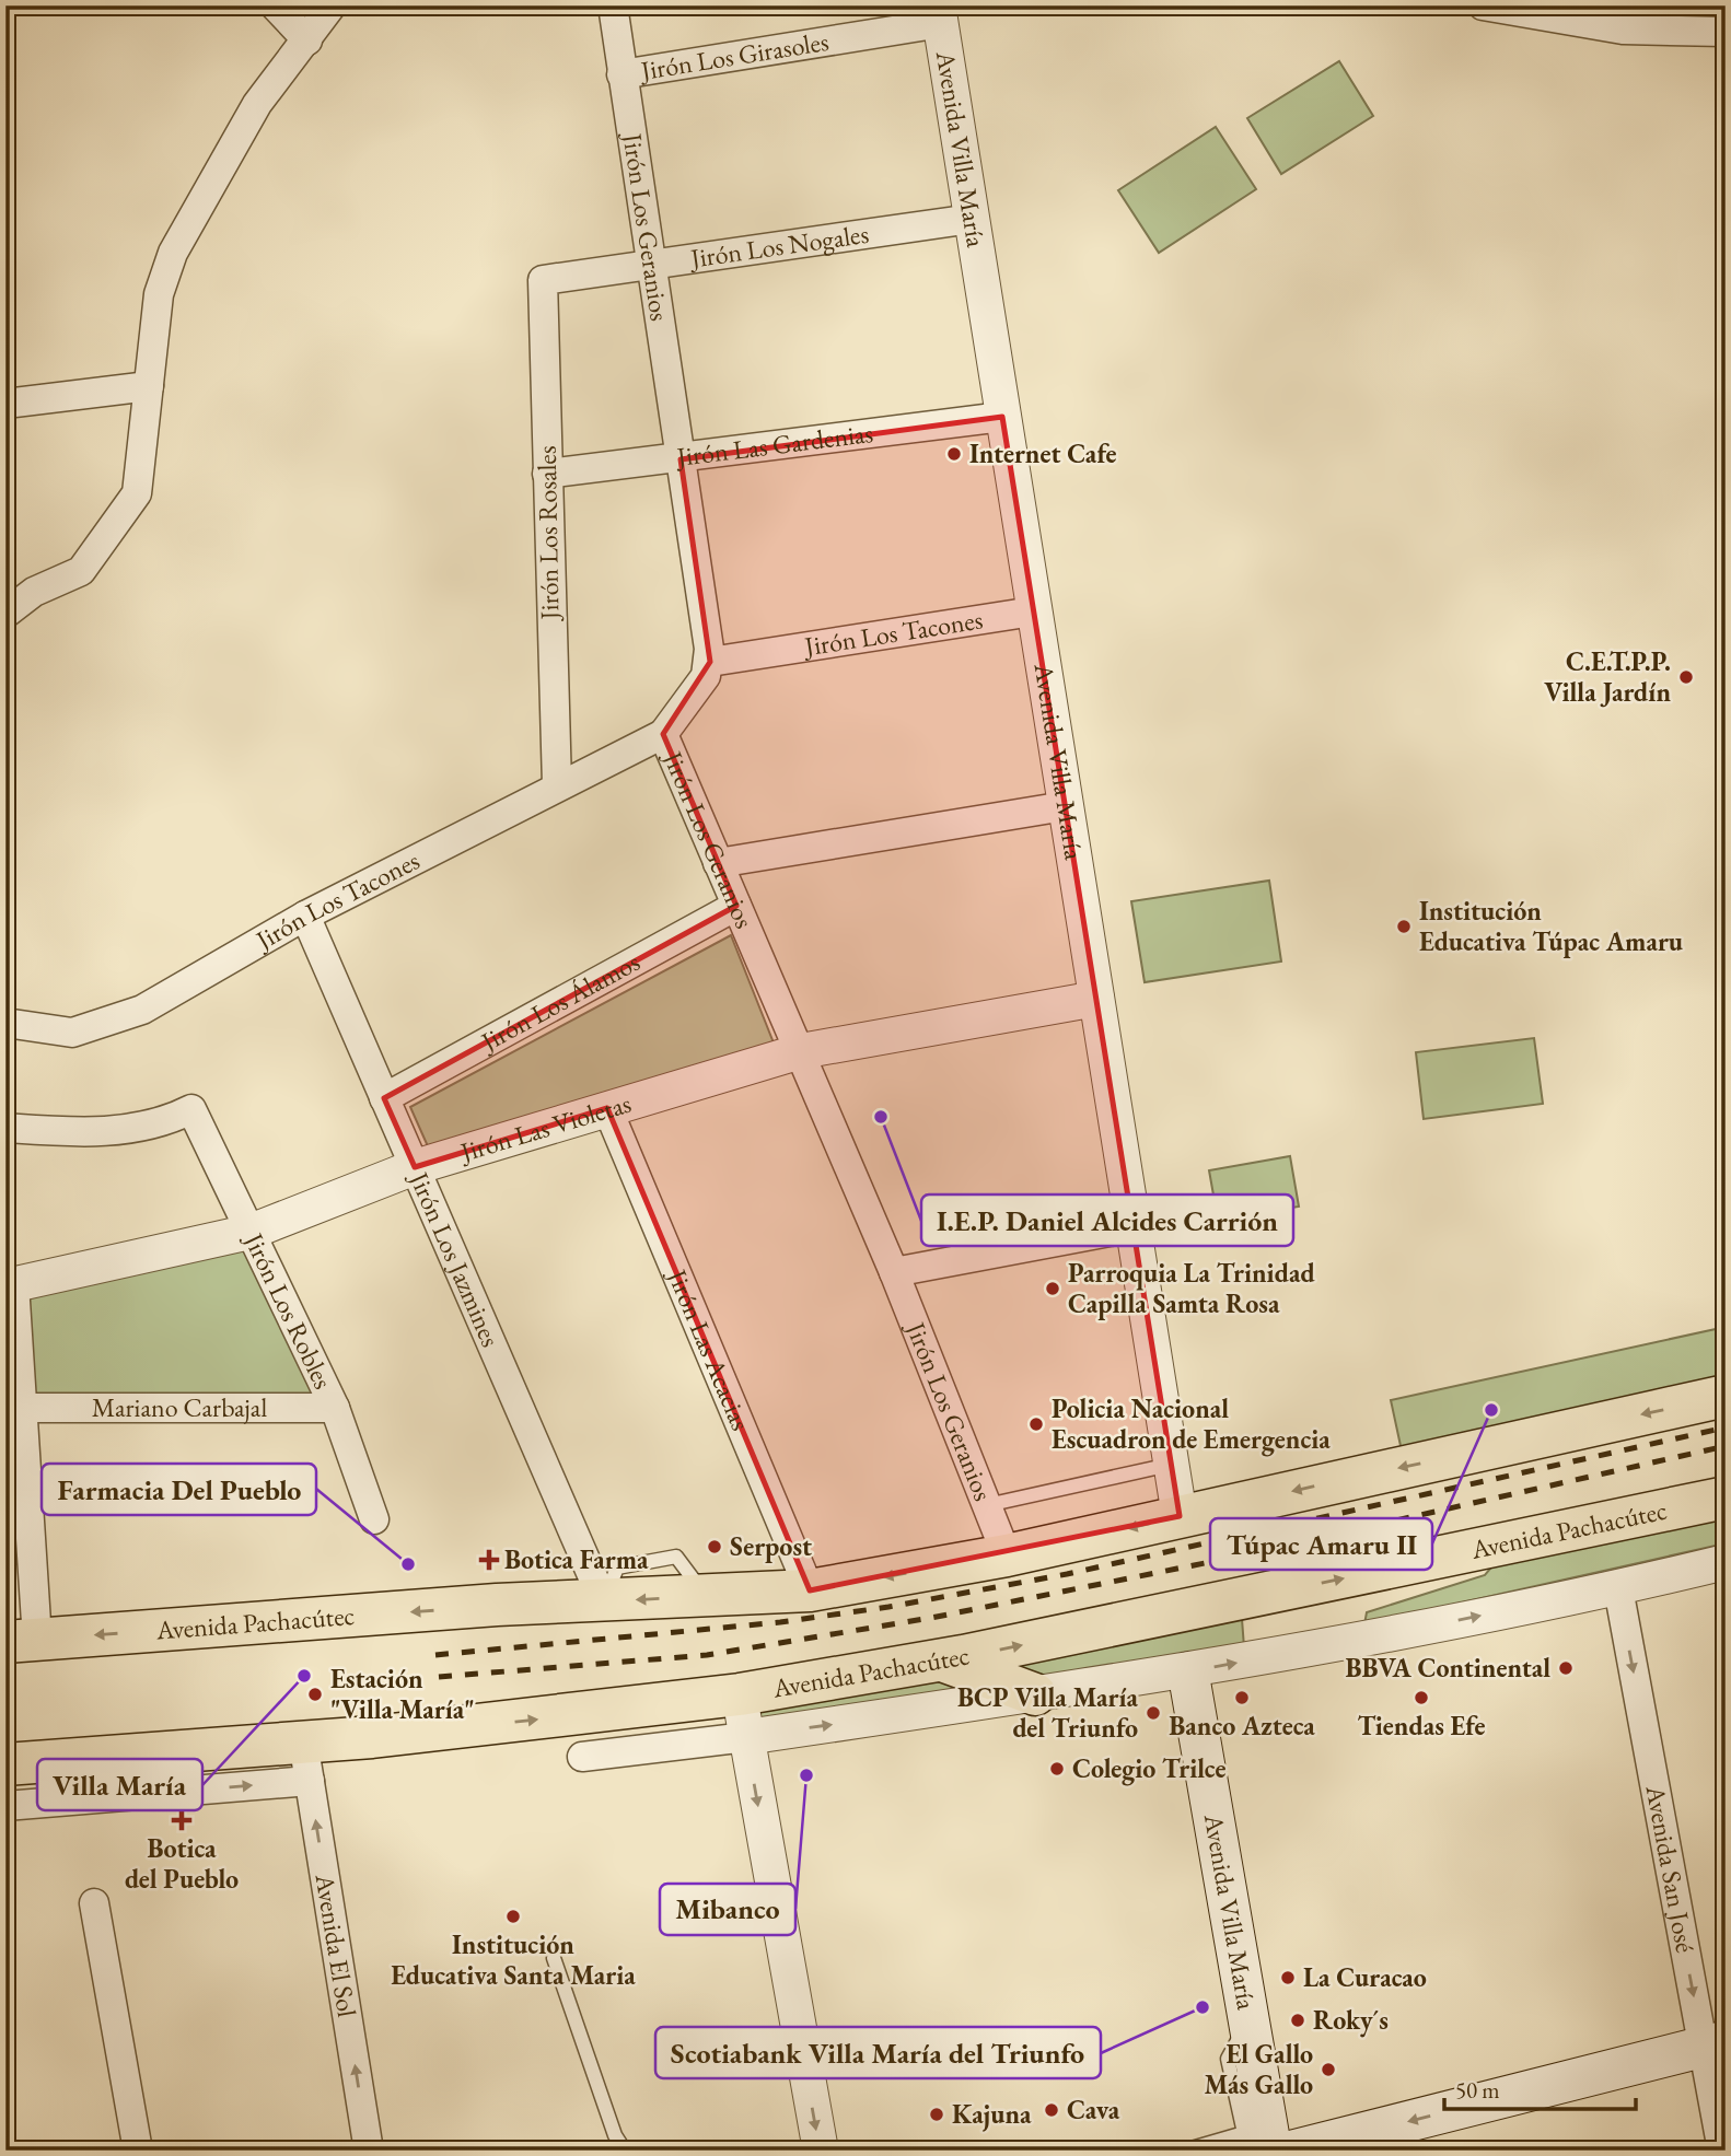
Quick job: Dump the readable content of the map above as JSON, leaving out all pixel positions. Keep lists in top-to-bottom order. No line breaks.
{"streets":{"main road":["Avenida Villa María","Avenida Pachacútec"],"street":["Jirón Los Girasoles","Jirón Los Geranios","Jirón Los Nogales","Jirón Las Gardenias","Jirón Los Rosales","Jirón Los Tacones","Jirón Los Álamos","Jirón Las Violetas","Jirón Los Jazmines","Jirón Los Robles","Jirón Las Acacias","Mariano Carbajal","Avenida San José","Avenida El Sol"]},"crossings":[["Jirón Los Girasoles","Avenida Villa María"],["Jirón Los Girasoles","Jirón Los Geranios"],["Avenida Villa María","Jirón Los Nogales"],["Avenida Villa María","Jirón Las Gardenias"],["Avenida Villa María","Jirón Los Tacones"],["Avenida Villa María","Jirón Las Violetas"],["Avenida Villa María","Avenida Pachacútec"],["Jirón Los Geranios","Jirón Los Nogales"],["Jirón Los Geranios","Jirón Las Gardenias"],["Jirón Los Geranios","Jirón Los Tacones"],["Jirón Los Geranios","Jirón Los Álamos"],["Jirón Los Geranios","Jirón Las Violetas"],["Jirón Los Geranios","Avenida Pachacútec"],["Jirón Los Nogales","Jirón Los Rosales"],["Jirón Las Gardenias","Jirón Los Rosales"],["Jirón Los Rosales","Jirón Los Tacones"],["Jirón Los Tacones","Jirón Los Jazmines"],["Jirón Los Álamos","Jirón Los Jazmines"],["Jirón Las Violetas","Jirón Los Jazmines"],["Jirón Las Violetas","Jirón Los Robles"],["Jirón Las Violetas","Jirón Las Acacias"],["Jirón Los Jazmines","Avenida Pachacútec"],["Jirón Los Robles","Mariano Carbajal"],["Jirón Las Acacias","Avenida Pachacútec"],["Avenida Pachacútec","Avenida San José"],["Avenida Pachacútec","Avenida El Sol"]],"one_way":["Avenida San José"],"places":{"other":["Internet Cafe","C.E.T.P.P. Villa Jardín","Institución Educativa Túpac Amaru","I.E.P. Daniel Alcides Carrión","Parroquia La Trinidad Capilla Samta Rosa","Túpac Amaru II","Policia Nacional Escuadron de Emergencia","Serpost","Farmacia Del Pueblo","BBVA Continental","Villa María","Estación \"Villa María\"","Banco Azteca","Tiendas Efe","BCP Villa María del Triunfo","Colegio Trilce","Mibanco","Institución Educativa Santa Maria","La Curacao","Scotiabank Villa María del Triunfo","Roky´s","El Gallo Más Gallo","Cava","Kajuna"],"health":["Botica Farma","Botica del Pueblo"]},"scale_bar":"50 m"}
